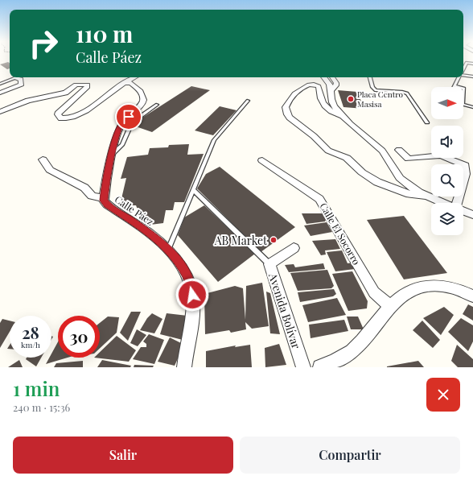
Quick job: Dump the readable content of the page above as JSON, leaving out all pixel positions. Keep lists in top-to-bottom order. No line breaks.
{"streets":{"street":["Calle Páez","Calle El Socorro","Avenida Bolívar"]},"places":["Placa Centro Masisa","AB Market"],"north":"right","page":{"turn":["110 m","Calle Páez"],"speed":"28 km/h","limit":"30","heading":["1 min","240 m · 15:36"],"buttons":["Salir","Compartir"]}}
